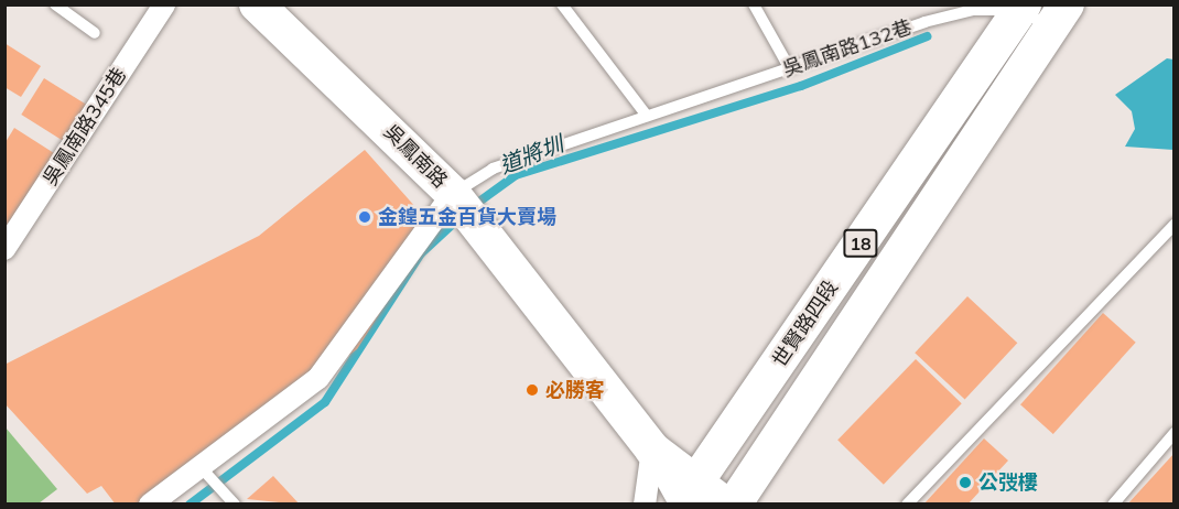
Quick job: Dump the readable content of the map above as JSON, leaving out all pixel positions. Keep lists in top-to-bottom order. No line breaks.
{"streets":{"main road":["吳鳳南路","18","世賢路四段"],"street":["吳鳳南路345巷"],"lane":["吳鳳南路132巷"]},"crossings":[["吳鳳南路132巷","吳鳳南路"],["吳鳳南路132巷","世賢路四段"],["吳鳳南路","世賢路四段"]],"water":["道將圳"],"places":["金鍠五金百貨大賣場","必勝客","公弢樓"]}
